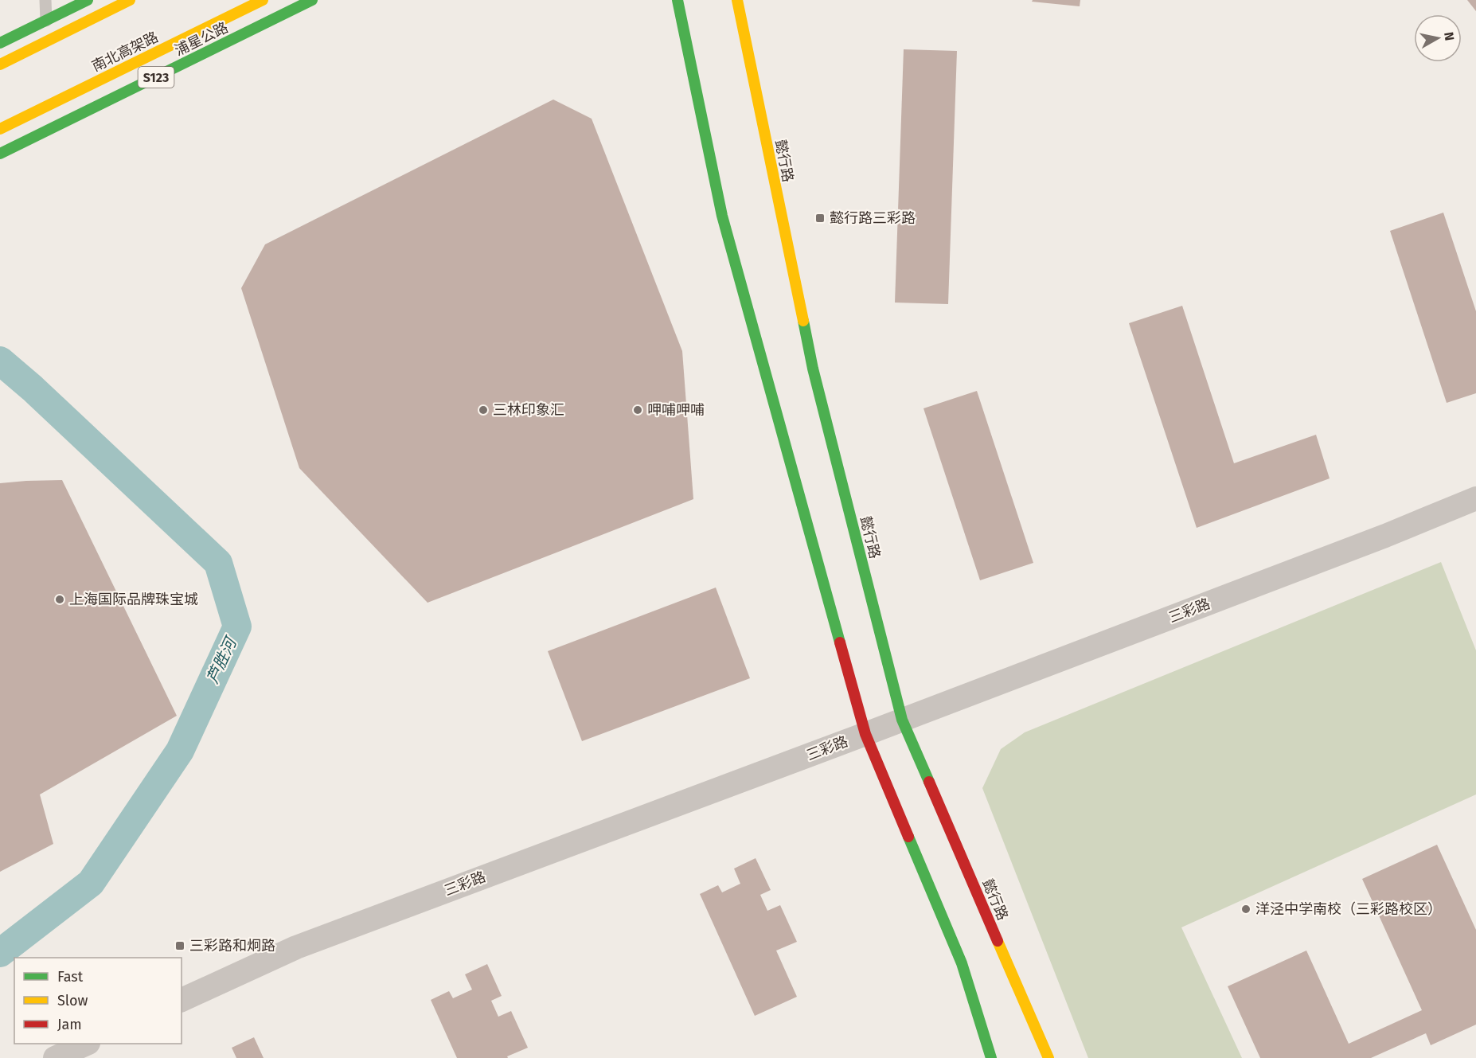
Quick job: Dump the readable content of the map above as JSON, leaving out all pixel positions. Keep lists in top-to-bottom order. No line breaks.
{"streets":{"main road":["浦星公路","南北高架路","S123","懿行路"],"street":["三彩路"]},"crossings":[["懿行路","三彩路"]],"water":["芦胜河"],"places":{"transit":["懿行路三彩路","三彩路和炯路"],"other":["三林印象汇","呷哺呷哺","上海国际品牌珠宝城","洋泾中学南校（三彩路校区）"]},"legend":["Fast","Slow","Jam"],"north":"right"}
